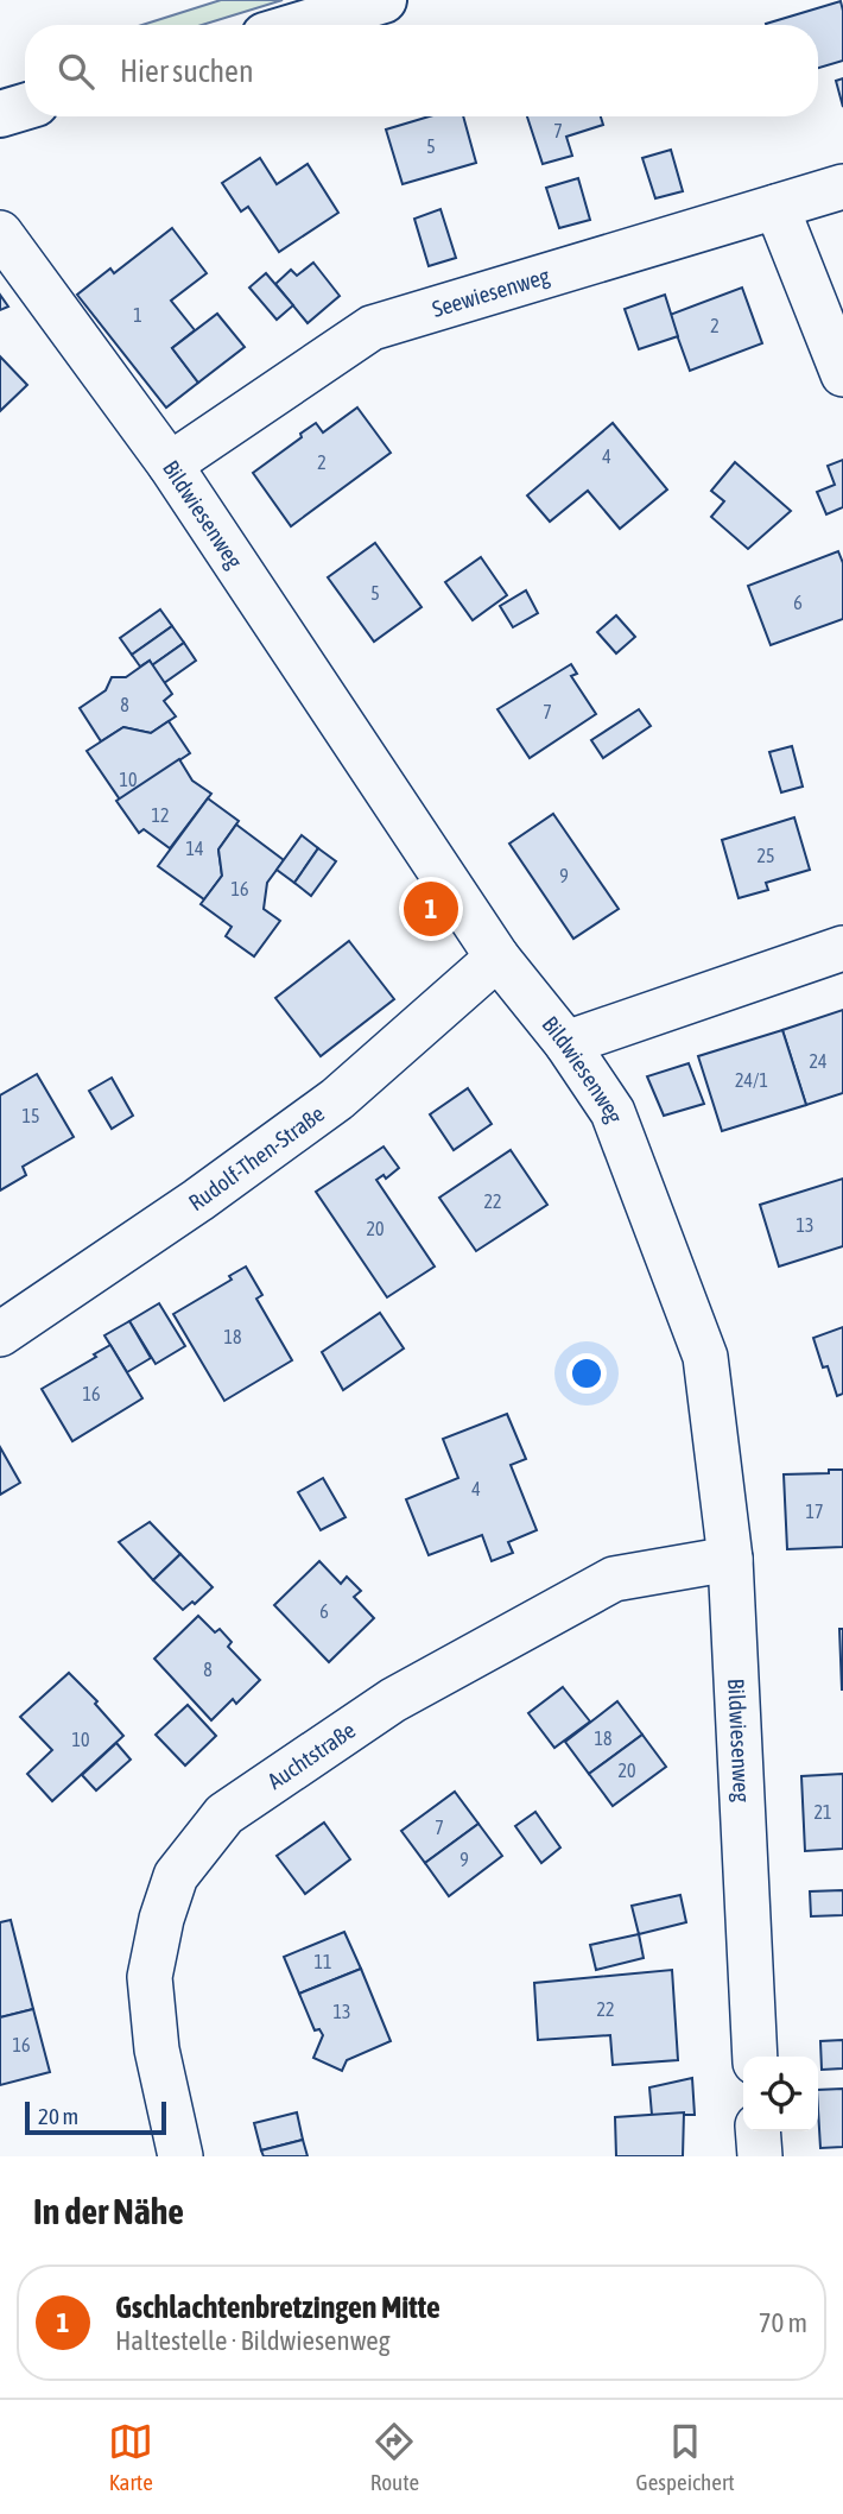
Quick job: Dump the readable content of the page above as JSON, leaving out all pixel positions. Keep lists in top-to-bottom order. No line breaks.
{"streets":{"street":["Seewiesenweg","Bildwiesenweg","Rudolf-Then-Straße","Auchtstraße"]},"crossings":[["Seewiesenweg","Bildwiesenweg"],["Bildwiesenweg","Rudolf-Then-Straße"],["Bildwiesenweg","Auchtstraße"]],"house_numbers":["7","5","1","2","4","2","5","6","8","7","10","12","14","25","9","16","24","24/1","15","22","13","20","18","16","4","17","6","8","18","10","20","21","7","9","11","22","13","16"],"scale_bar":"20 m","page":{"search":"Hier suchen","pins":"1","scale":"20 m","heading":"In der Nähe","list":[{"mark":"1","name":"Gschlachtenbretzingen Mitte","note":"Haltestelle · Bildwiesenweg","value":"70 m"}],"nav":["Karte","Route","Gespeichert"]}}
